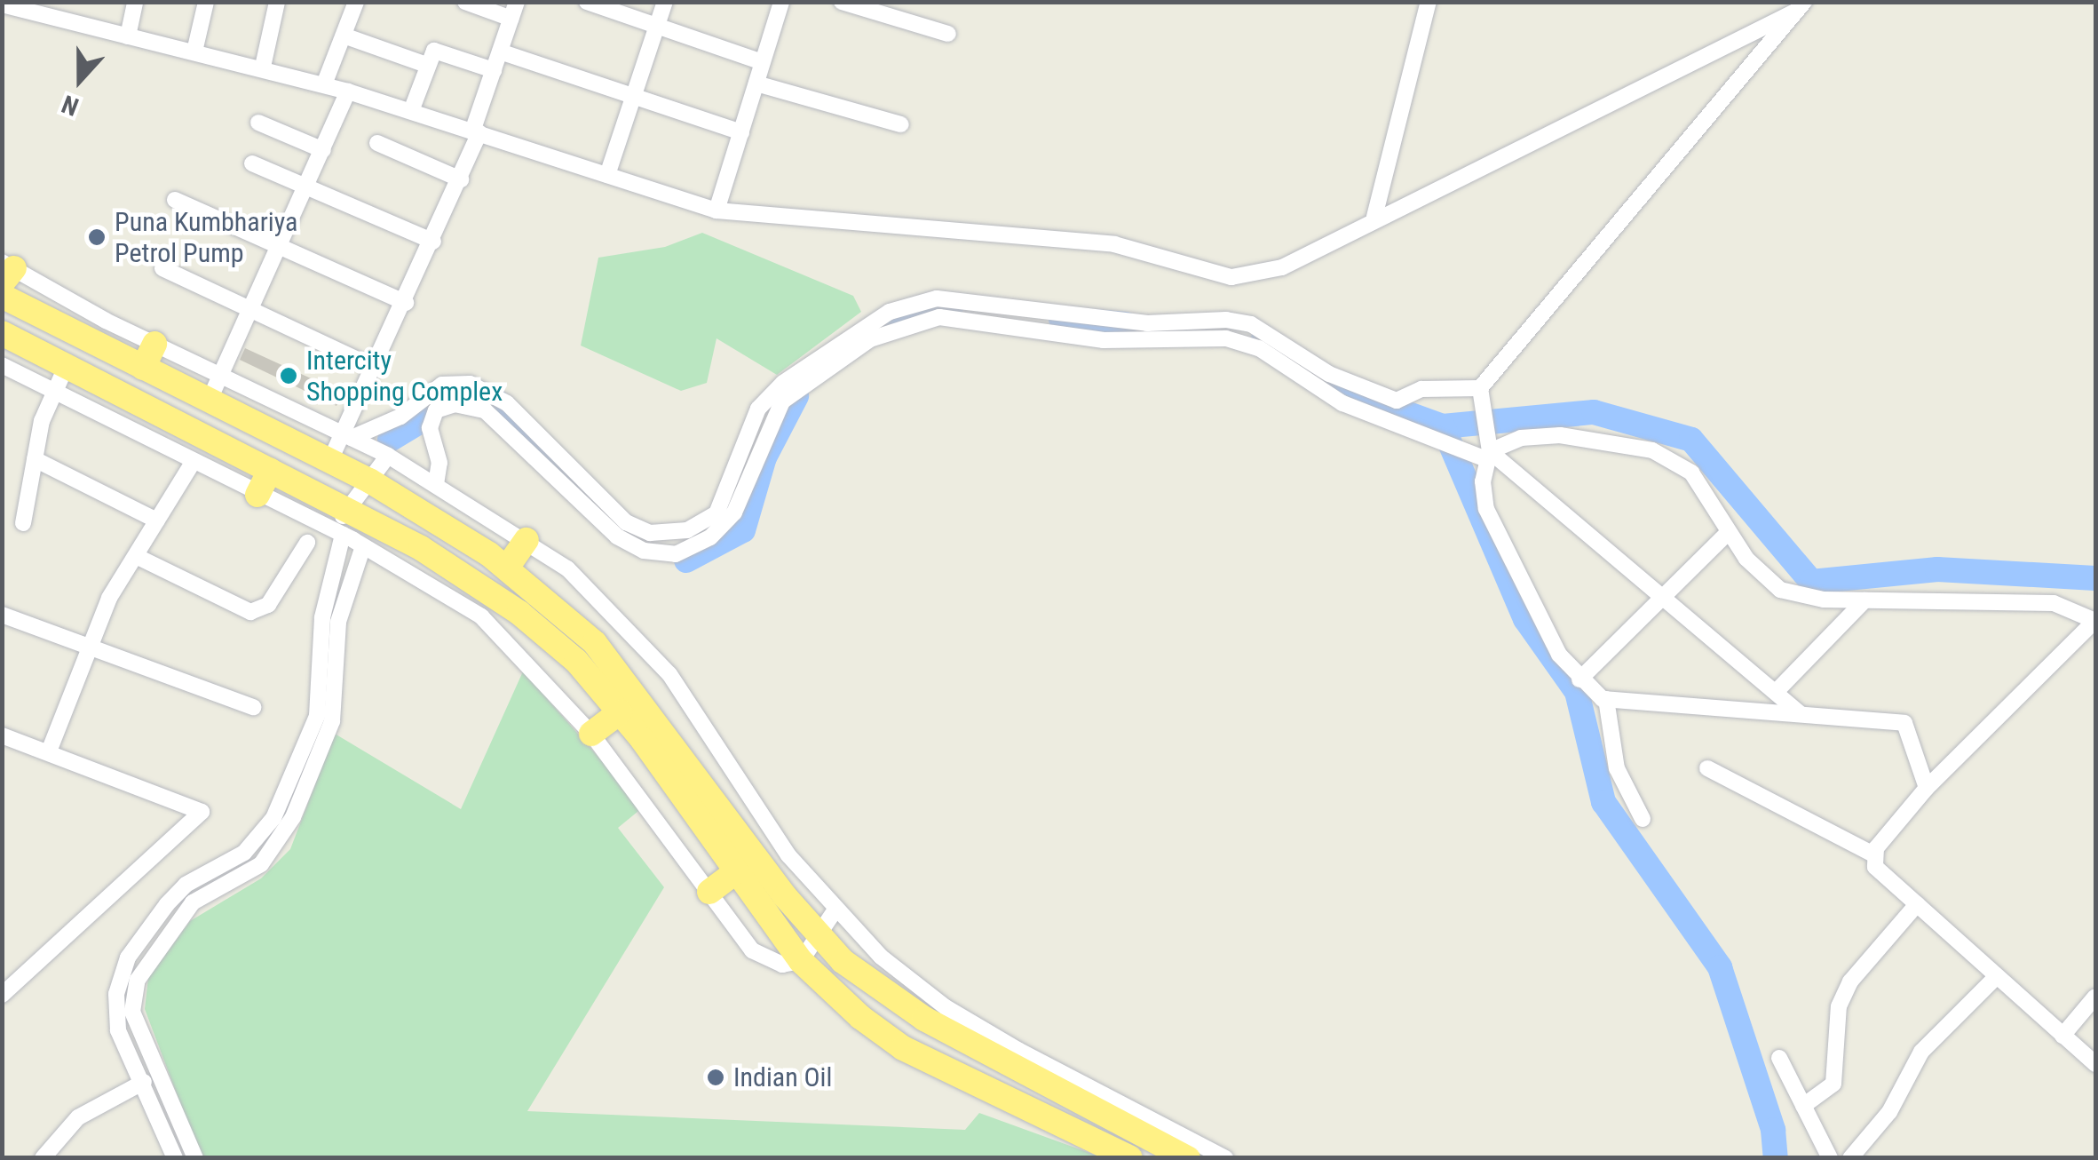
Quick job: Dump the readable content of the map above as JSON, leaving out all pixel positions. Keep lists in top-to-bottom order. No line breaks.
{"places":["Puna Kumbhariya Petrol Pump","Intercity Shopping Complex","Indian Oil"],"north":"bottom"}
